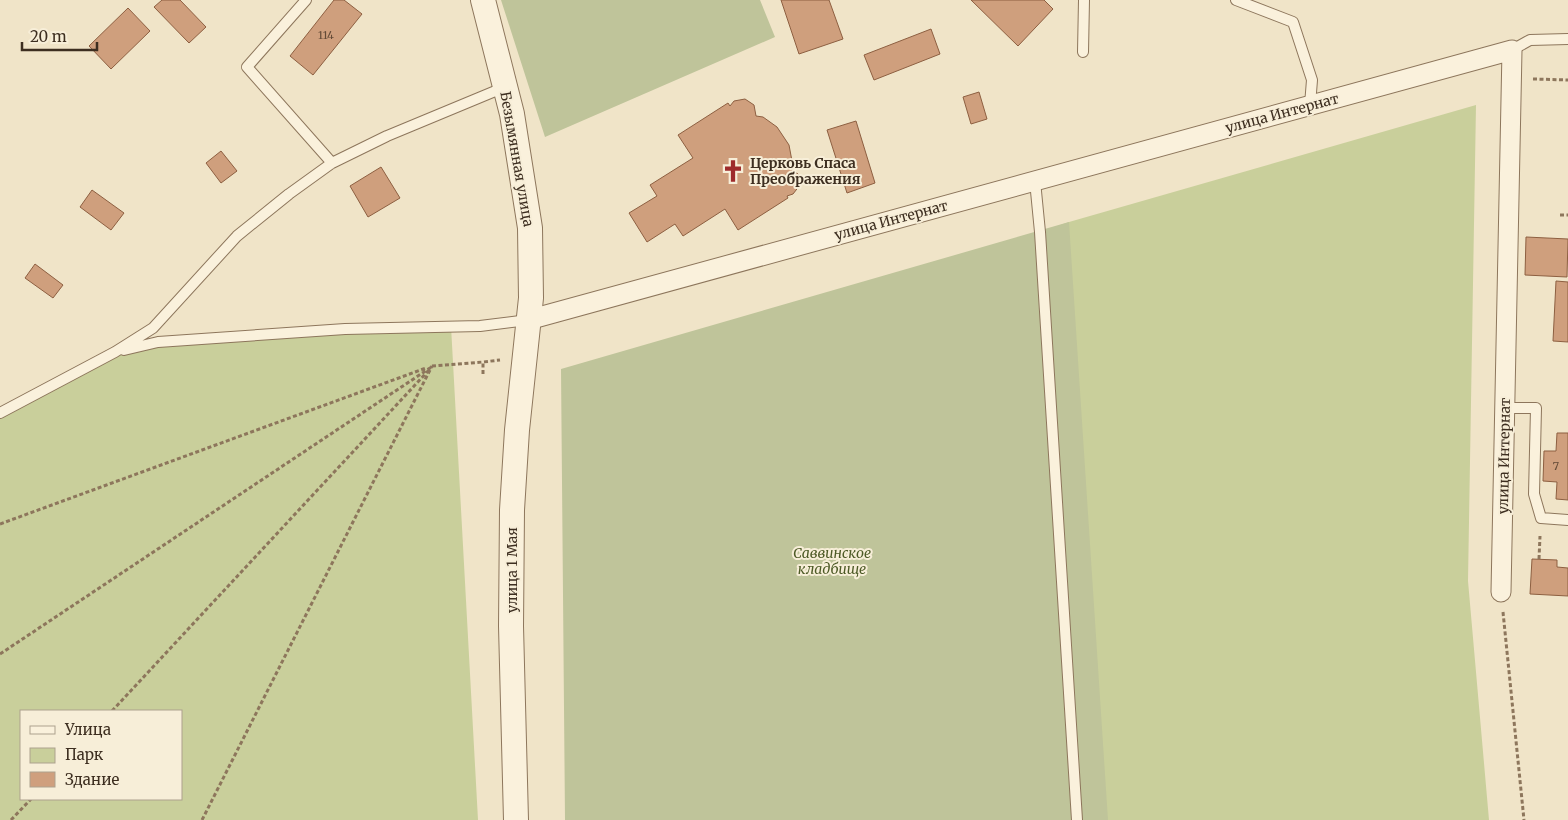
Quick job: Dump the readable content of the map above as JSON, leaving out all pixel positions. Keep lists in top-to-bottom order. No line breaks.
{"streets":{"street":["улица Интернат","Безымянная улица","улица 1 Мая"]},"crossings":[["улица Интернат","Безымянная улица"],["улица Интернат","улица 1 Мая"],["Безымянная улица","улица 1 Мая"]],"parks":["Саввинское кладбище"],"places":{"church":["Церковь Спаса Преображения"]},"house_numbers":["114","7"],"legend":["Улица","Парк","Здание"],"scale_bar":"20 m"}
